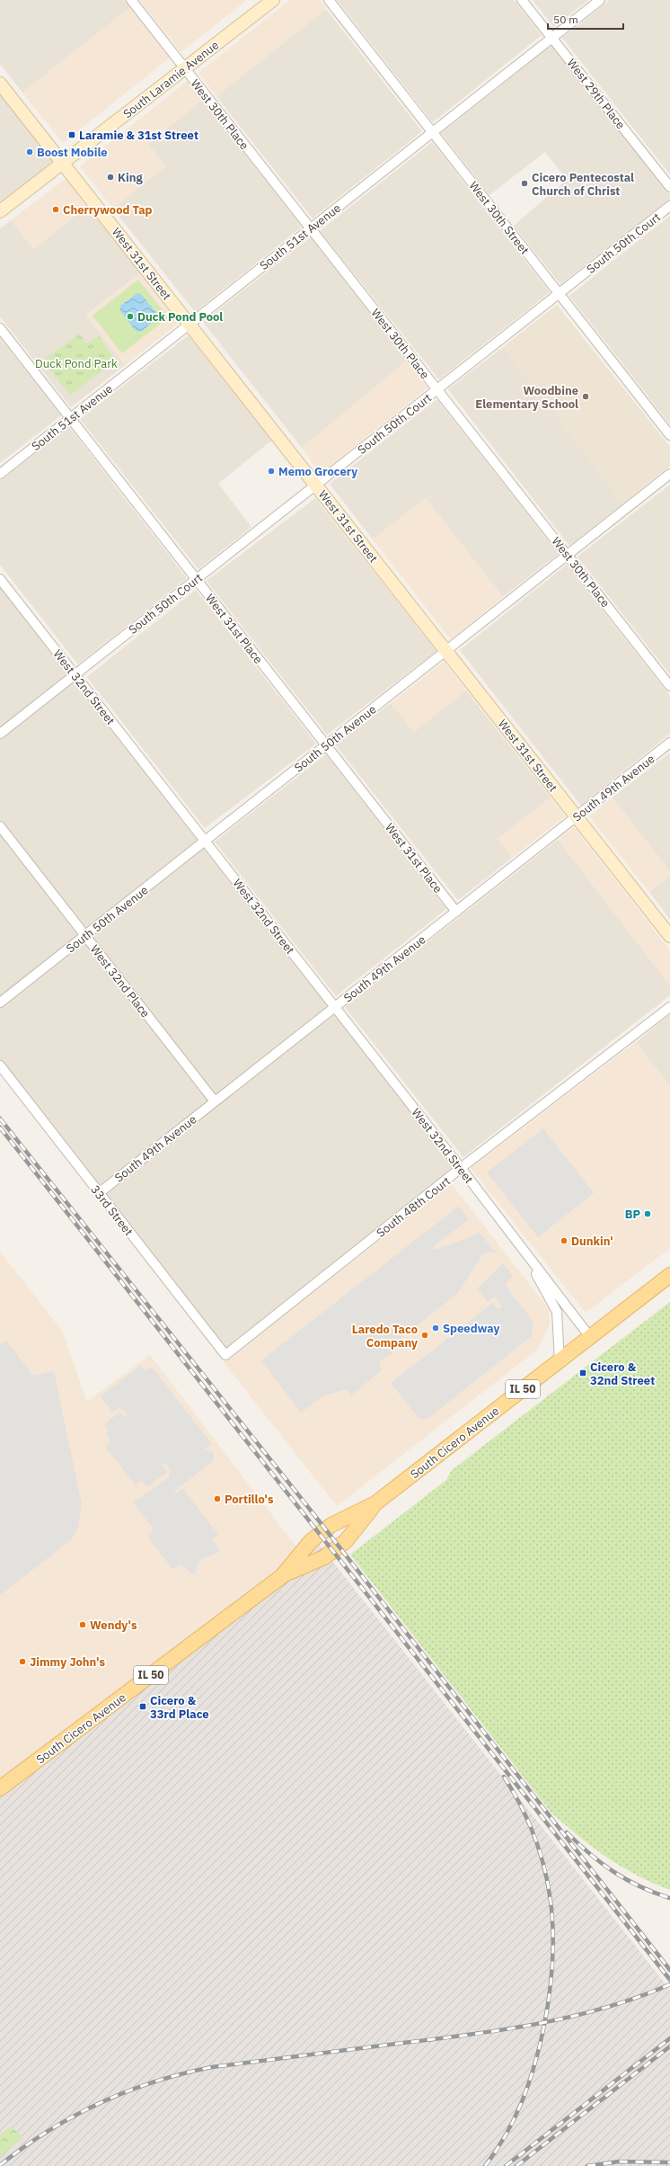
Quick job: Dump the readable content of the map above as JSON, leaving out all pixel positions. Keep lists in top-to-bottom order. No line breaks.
{"streets":{"main road":["South Laramie Avenue","West 31st Street","IL 50","South Cicero Avenue"],"street":["West 29th Place","West 30th Place","West 30th Street","South 51st Avenue","South 50th Court","West 31st Place","West 32nd Street","South 50th Avenue","South 49th Avenue","West 32nd Place","South 48th Court","33rd Street"]},"crossings":[["South Laramie Avenue","West 30th Place"],["South Laramie Avenue","West 31st Street"],["West 29th Place","South 51st Avenue"],["West 30th Place","South 51st Avenue"],["West 30th Place","South 50th Court"],["West 30th Place","South 50th Avenue"],["West 30th Street","South 51st Avenue"],["West 30th Street","South 50th Court"],["South 51st Avenue","West 31st Street"],["South 51st Avenue","West 31st Place"],["South 50th Court","West 31st Street"],["South 50th Court","West 31st Place"],["South 50th Court","West 32nd Street"],["West 31st Street","South 50th Avenue"],["West 31st Street","South 49th Avenue"],["West 31st Place","South 50th Avenue"],["West 31st Place","South 49th Avenue"],["West 32nd Street","South 50th Avenue"],["West 32nd Street","South 49th Avenue"],["West 32nd Street","South 48th Court"],["West 32nd Street","South Cicero Avenue"],["South 50th Avenue","West 32nd Place"],["South 49th Avenue","West 32nd Place"],["South 49th Avenue","33rd Street"],["South 48th Court","33rd Street"]],"parks":["Duck Pond Park"],"places":{"transit":["Laramie & 31st Street","Cicero & 32nd Street","Cicero & 33rd Place"],"other":["Boost Mobile","King","Cicero Pentecostal Church of Christ","Cherrywood Tap","Duck Pond Pool","Woodbine Elementary School","Memo Grocery","BP","Dunkin'","Speedway","Laredo Taco Company","Portillo's","Wendy's","Jimmy John's"]},"scale_bar":"50 m"}
